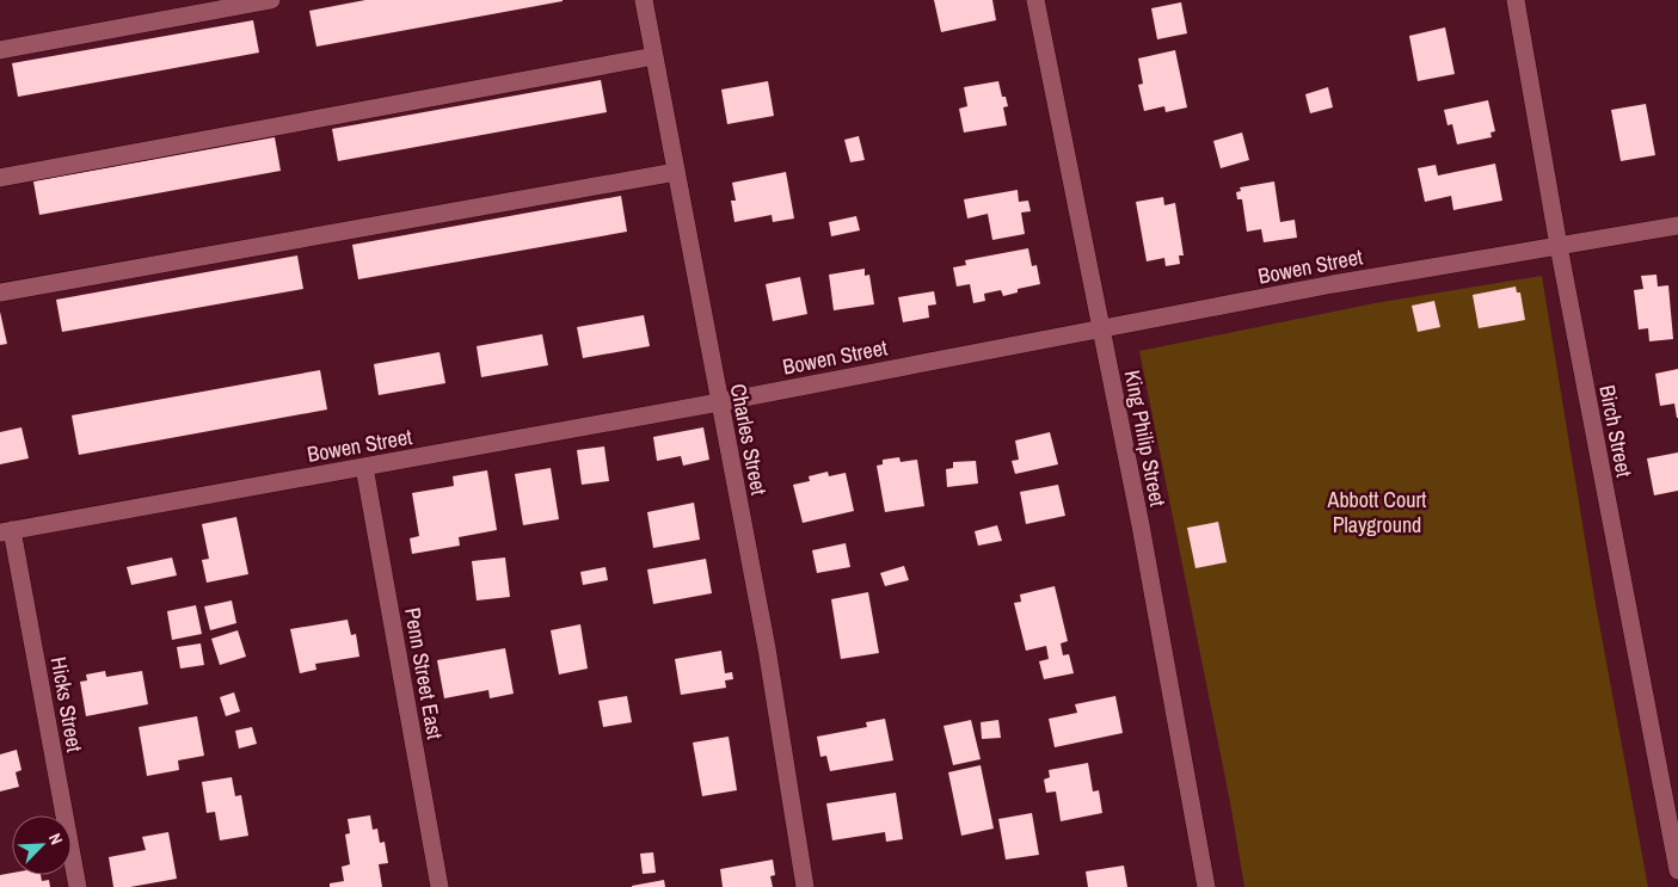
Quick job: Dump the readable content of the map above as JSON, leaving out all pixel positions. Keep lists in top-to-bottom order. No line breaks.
{"streets":{"street":["Bowen Street","Birch Street","King Philip Street","Charles Street","Penn Street East","Hicks Street"]},"crossings":[["Bowen Street","Birch Street"],["Bowen Street","King Philip Street"],["Bowen Street","Charles Street"],["Bowen Street","Penn Street East"],["Bowen Street","Hicks Street"]],"parks":["Abbott Court Playground"],"north":"top right"}
